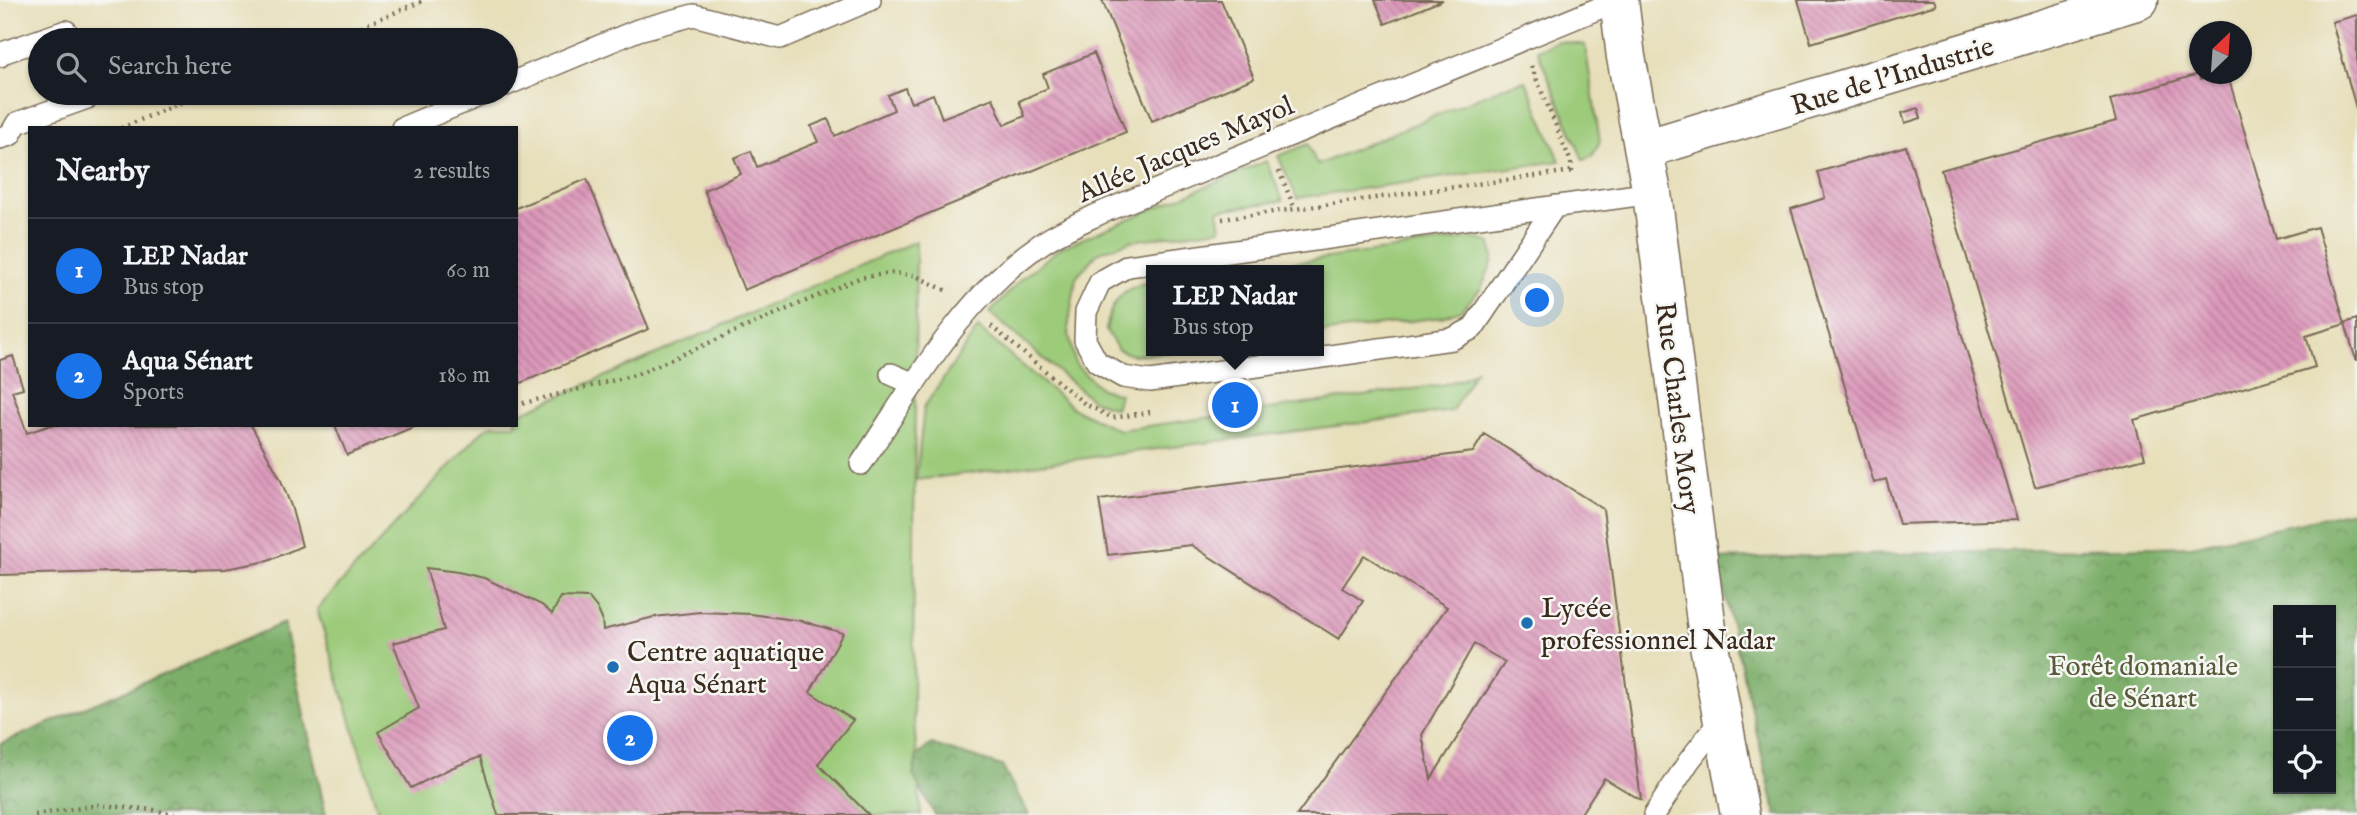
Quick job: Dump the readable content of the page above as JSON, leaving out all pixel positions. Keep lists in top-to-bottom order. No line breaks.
{"streets":{"street":["Rue de l'Industrie","Rue Charles Mory"],"lane":["Allée Jacques Mayol"]},"crossings":[["Rue de l'Industrie","Rue Charles Mory"],["Allée Jacques Mayol","Rue Charles Mory"]],"parks":["Forêt domaniale de Sénart"],"places":["Lycée professionnel Nadar","Centre aquatique Aqua Sénart"],"north":"top right","page":{"search":"Search here","heading":["Nearby","2 results"],"list":[{"mark":"1","name":"LEP Nadar","note":"Bus stop","value":"60 m"},{"mark":"2","name":"Aqua Sénart","note":"Sports","value":"180 m"}],"popup":["LEP Nadar","Bus stop"],"pins":["1","2"],"map_buttons":["+","−"]}}
